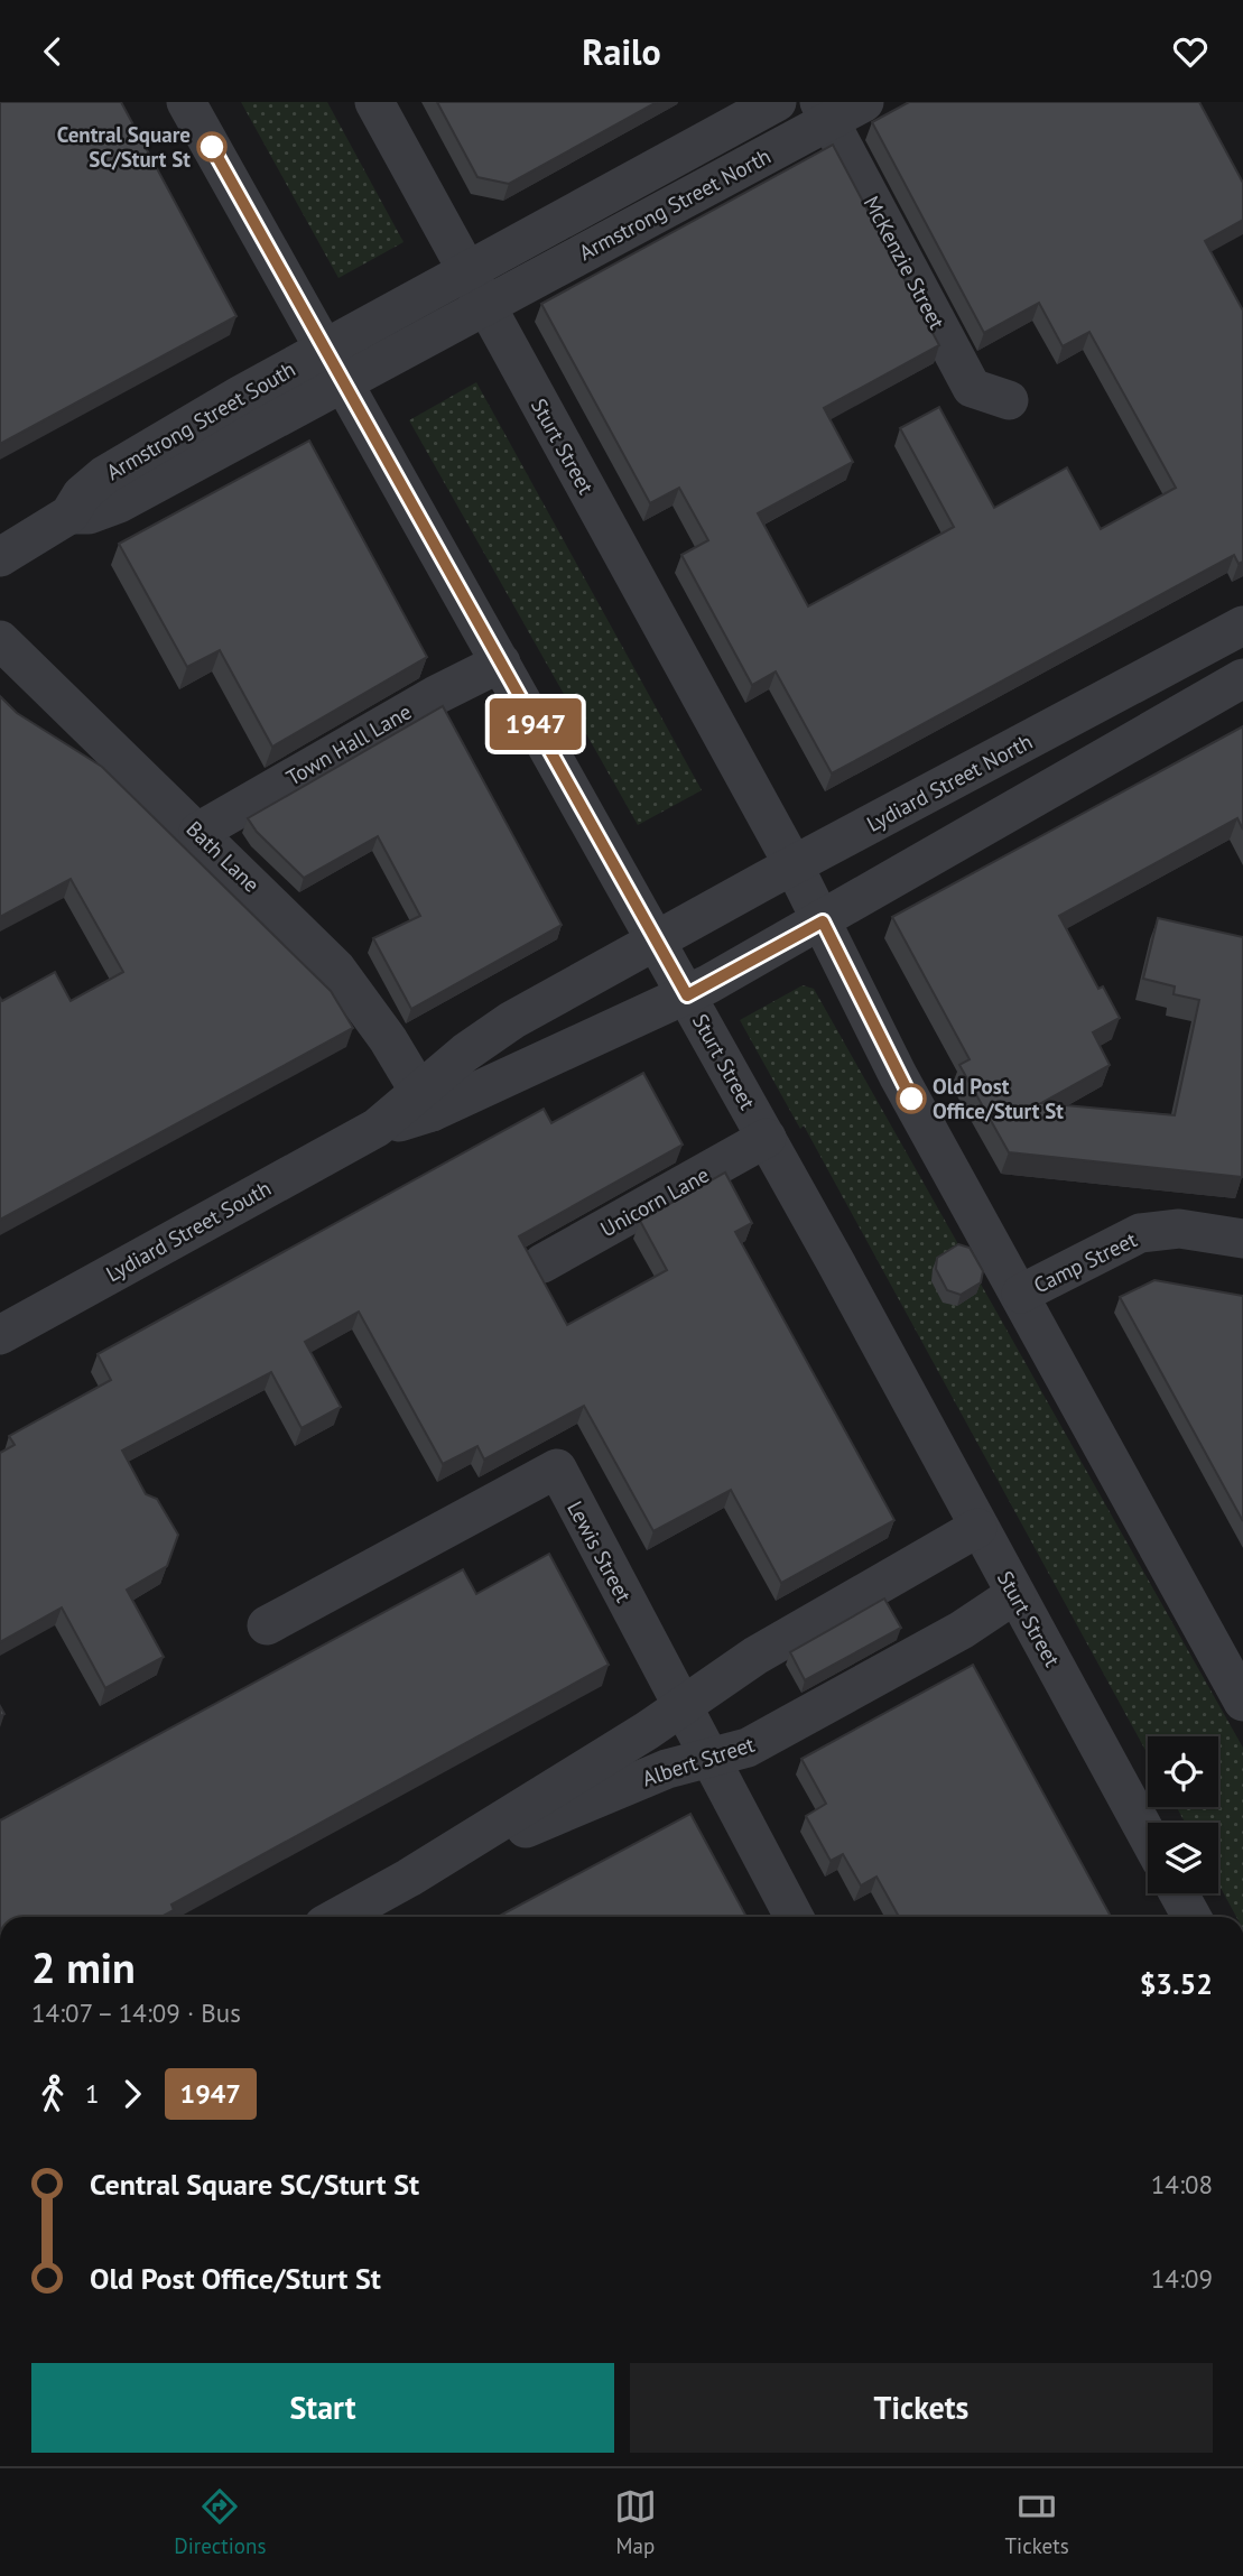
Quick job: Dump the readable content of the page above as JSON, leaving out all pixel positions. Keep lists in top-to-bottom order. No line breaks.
{"streets":{"street":["Armstrong Street North","McKenzie Street","Armstrong Street South","Sturt Street","Town Hall Lane","Lydiard Street North","Bath Lane","Unicorn Lane","Lydiard Street South","Camp Street","Lewis Street","Albert Street"]},"crossings":[["Armstrong Street North","McKenzie Street"],["Armstrong Street North","Armstrong Street South"],["Armstrong Street North","Sturt Street"],["Armstrong Street South","Sturt Street"],["Sturt Street","Town Hall Lane"],["Sturt Street","Lydiard Street North"],["Sturt Street","Unicorn Lane"],["Sturt Street","Lydiard Street South"],["Sturt Street","Camp Street"],["Sturt Street","Albert Street"],["Town Hall Lane","Bath Lane"],["Lydiard Street North","Lydiard Street South"],["Bath Lane","Lydiard Street South"],["Lewis Street","Albert Street"]],"places":["Central Square SC/Sturt St","Old Post Office/Sturt St"],"lines":["bus line 1947"],"page":{"header":"Railo","on_map":"1947","heading":["2 min","14:07 – 14:09 · Bus","$3.52"],"legs":["1","1947"],"list":[{"name":"Central Square SC/Sturt St","value":"14:08"},{"name":"Old Post Office/Sturt St","value":"14:09"}],"buttons":["Start","Tickets"],"tabs":["Directions","Map","Tickets"]}}
